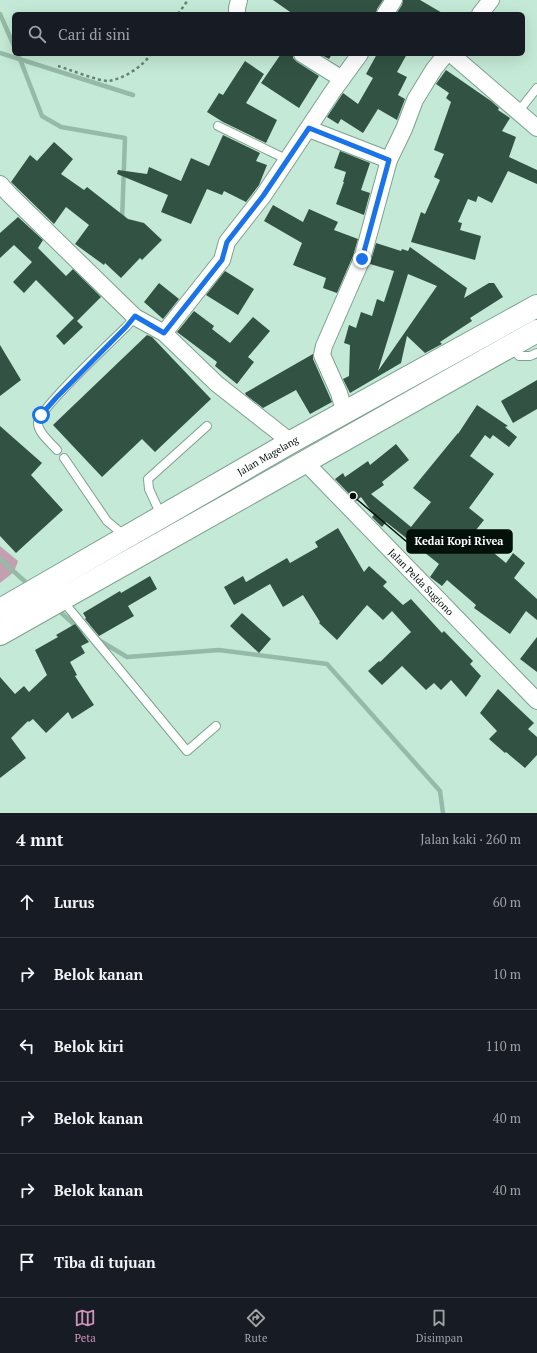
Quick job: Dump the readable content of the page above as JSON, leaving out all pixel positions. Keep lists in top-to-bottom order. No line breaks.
{"streets":{"highway":["Jalan Magelang"],"street":["Jalan Pelda Sugiono"]},"places":["Kedai Kopi Rivea"],"page":{"search":"Cari di sini","heading":["4 mnt","Jalan kaki · 260 m"],"list":[["Lurus","60 m"],["Belok kanan","10 m"],["Belok kiri","110 m"],["Belok kanan","40 m"],["Belok kanan","40 m"],"Tiba di tujuan"],"nav":["Peta","Rute","Disimpan"]}}
